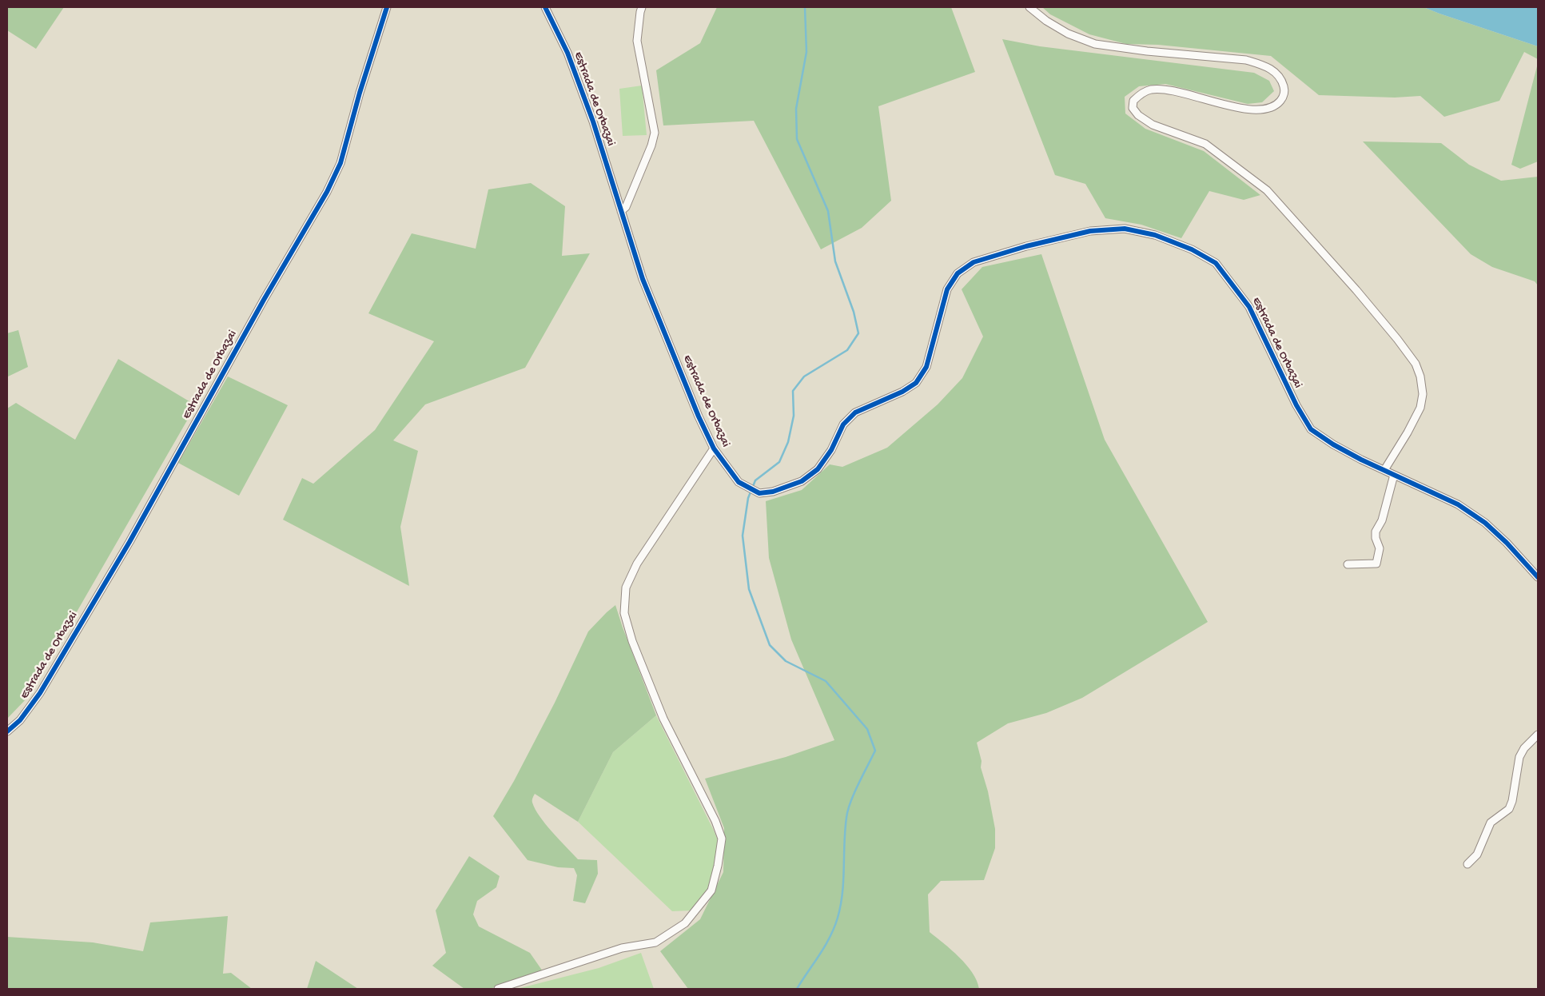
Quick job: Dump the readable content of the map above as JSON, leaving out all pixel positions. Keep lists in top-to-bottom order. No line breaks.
{"streets":{"street":["Estrada de Orbazai"]}}
